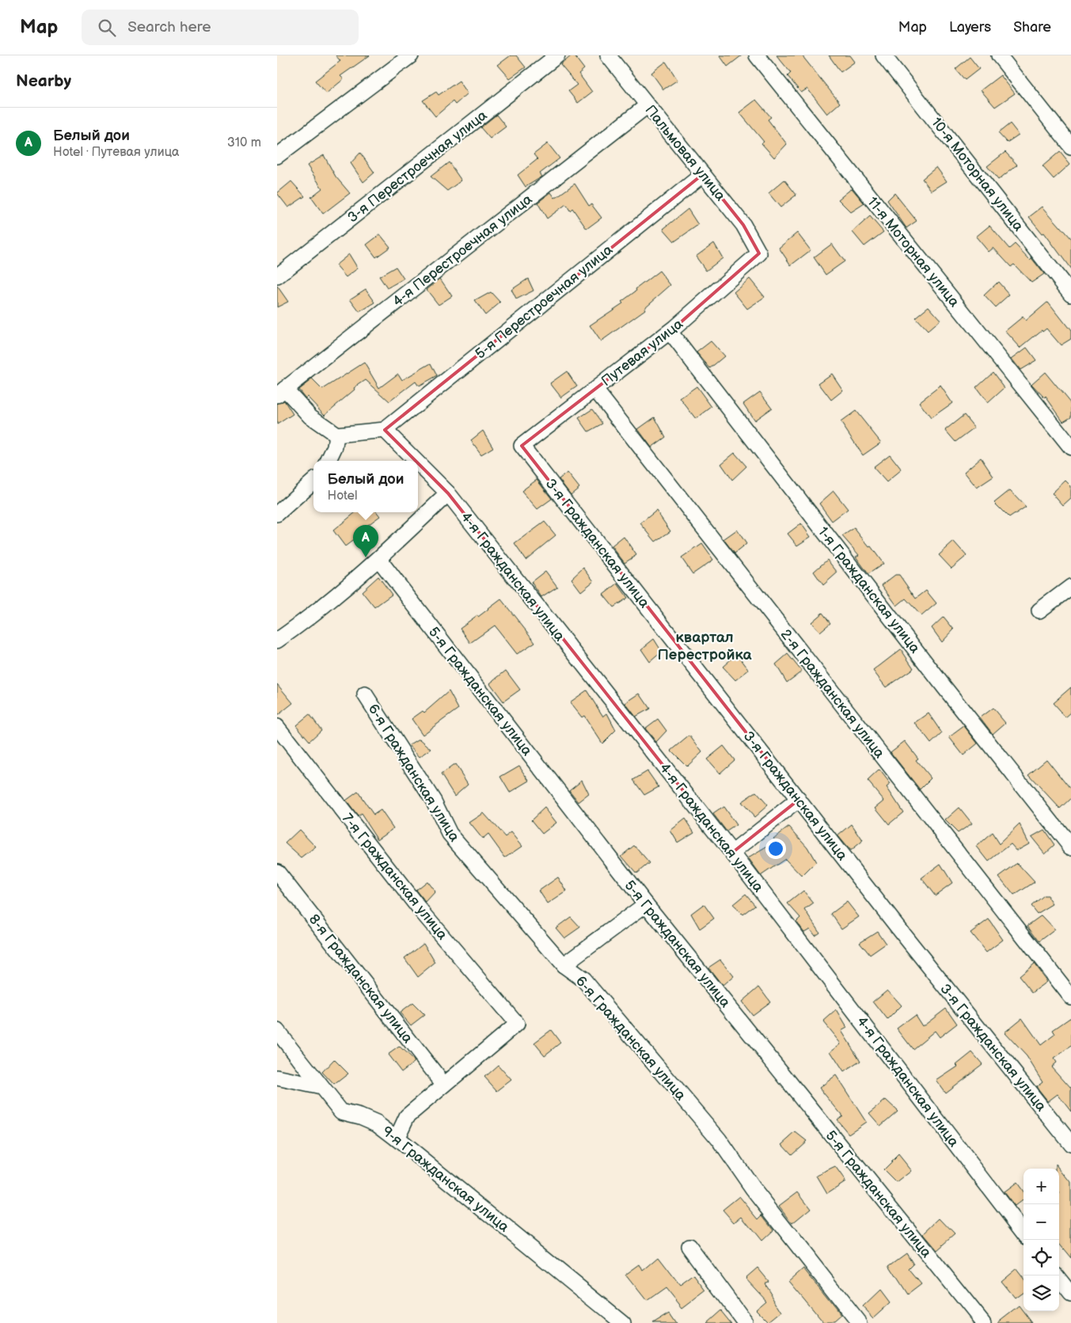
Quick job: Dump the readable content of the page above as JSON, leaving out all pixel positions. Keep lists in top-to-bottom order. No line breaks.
{"streets":{"street":["Пальмовая улица","3-я Перестроечная улица","10-я Моторная улица","4-я Перестроечная улица","11-я Моторная улица","5-я Перестроечная улица","Путевая улица","3-я Гражданская улица","4-я Гражданская улица","1-я Гражданская улица","5-я Гражданская улица","2-я Гражданская улица","6-я Гражданская улица","7-я Гражданская улица","8-я Гражданская улица","9-я Гражданская улица"]},"crossings":[["Пальмовая улица","4-я Перестроечная улица"],["Пальмовая улица","5-я Перестроечная улица"],["Пальмовая улица","Путевая улица"],["5-я Перестроечная улица","4-я Гражданская улица"],["Путевая улица","3-я Гражданская улица"],["Путевая улица","1-я Гражданская улица"],["Путевая улица","2-я Гражданская улица"],["7-я Гражданская улица","8-я Гражданская улица"]],"districts":["квартал Перестройка"],"page":{"header":"Map","search":"Search here","nav":["Map","Layers","Share"],"heading":"Nearby","list":[{"mark":"A","name":"Белый дои","note":"Hotel · Путевая улица","value":"310 m"}],"popup":["Белый дои","Hotel"],"pins":"A","map_buttons":["+","−"]}}
